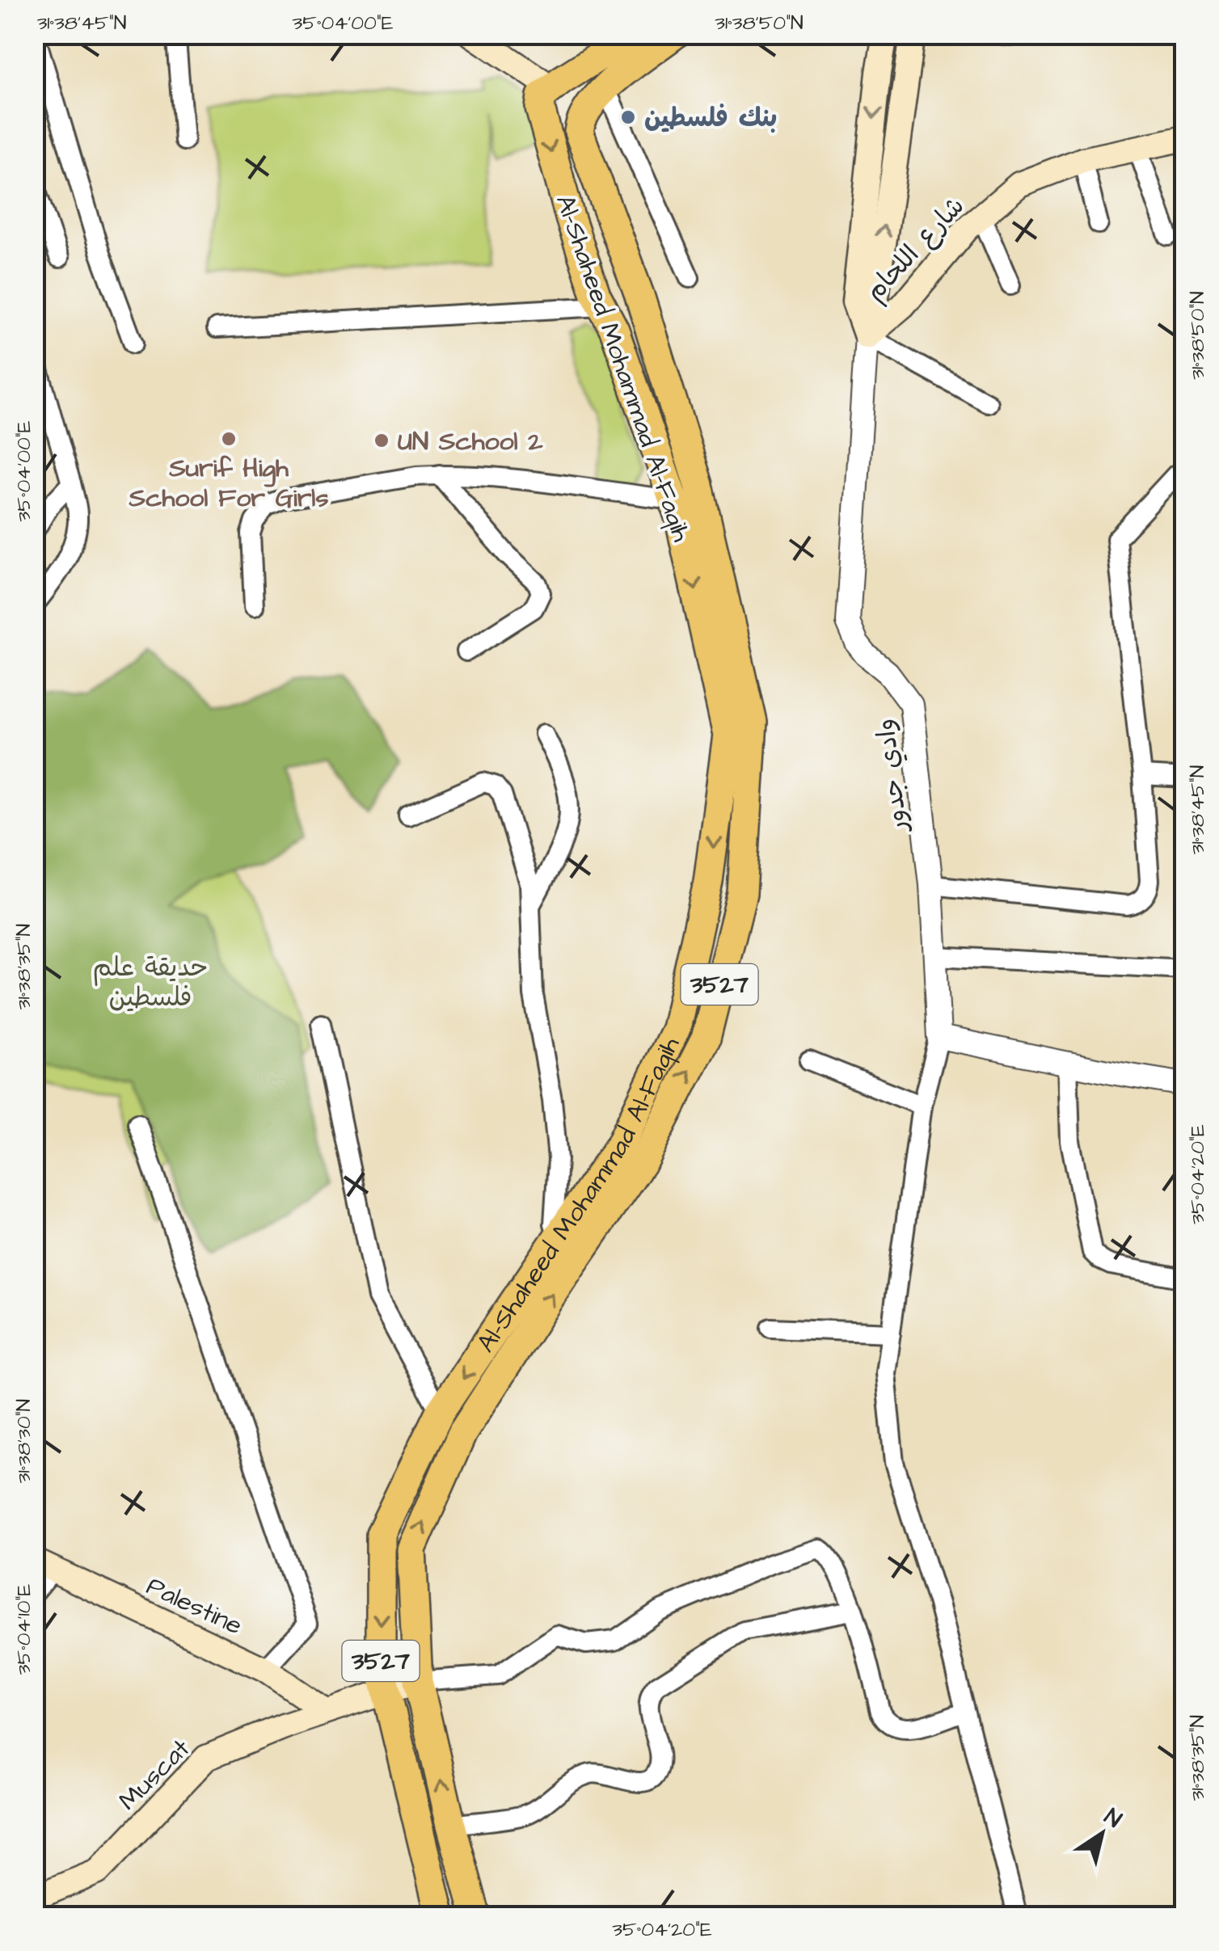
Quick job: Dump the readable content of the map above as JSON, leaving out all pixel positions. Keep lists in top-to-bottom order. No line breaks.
{"streets":{"main road":["شارع اللحام","Al-Shaheed Mohammad Al-Faqih","3527","Palestine","Muscat"],"street":["وادي جدور"]},"crossings":[["شارع اللحام","وادي جدور"],["Al-Shaheed Mohammad Al-Faqih","3527"],["Al-Shaheed Mohammad Al-Faqih","Muscat"],["Palestine","Muscat"]],"parks":["حديقة علم فلسطين"],"places":["بنك فلسطين","Surif High School For Girls","UN School 2"],"north":"top right","coordinates":["31°38'45\"N","35°04'00\"E","31°38'50\"N","31°38'35\"N","35°04'20\"E","31°38'30\"N","35°04'10\"E"]}
